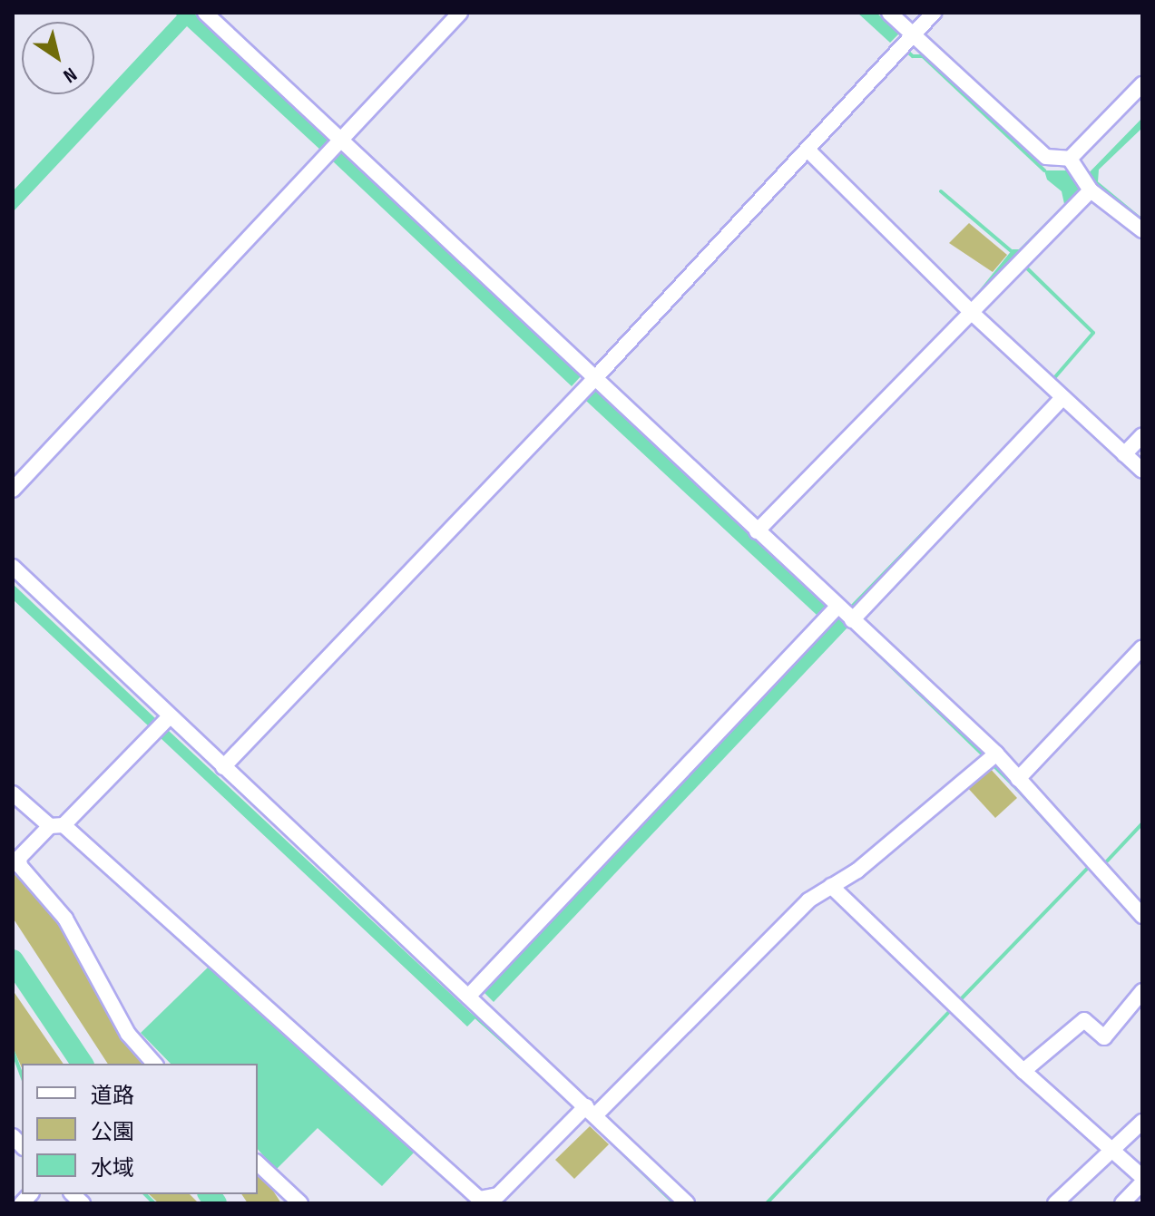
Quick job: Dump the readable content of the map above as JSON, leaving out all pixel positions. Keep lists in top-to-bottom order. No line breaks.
{"legend":["道路","公園","水域"],"north":"bottom right"}
